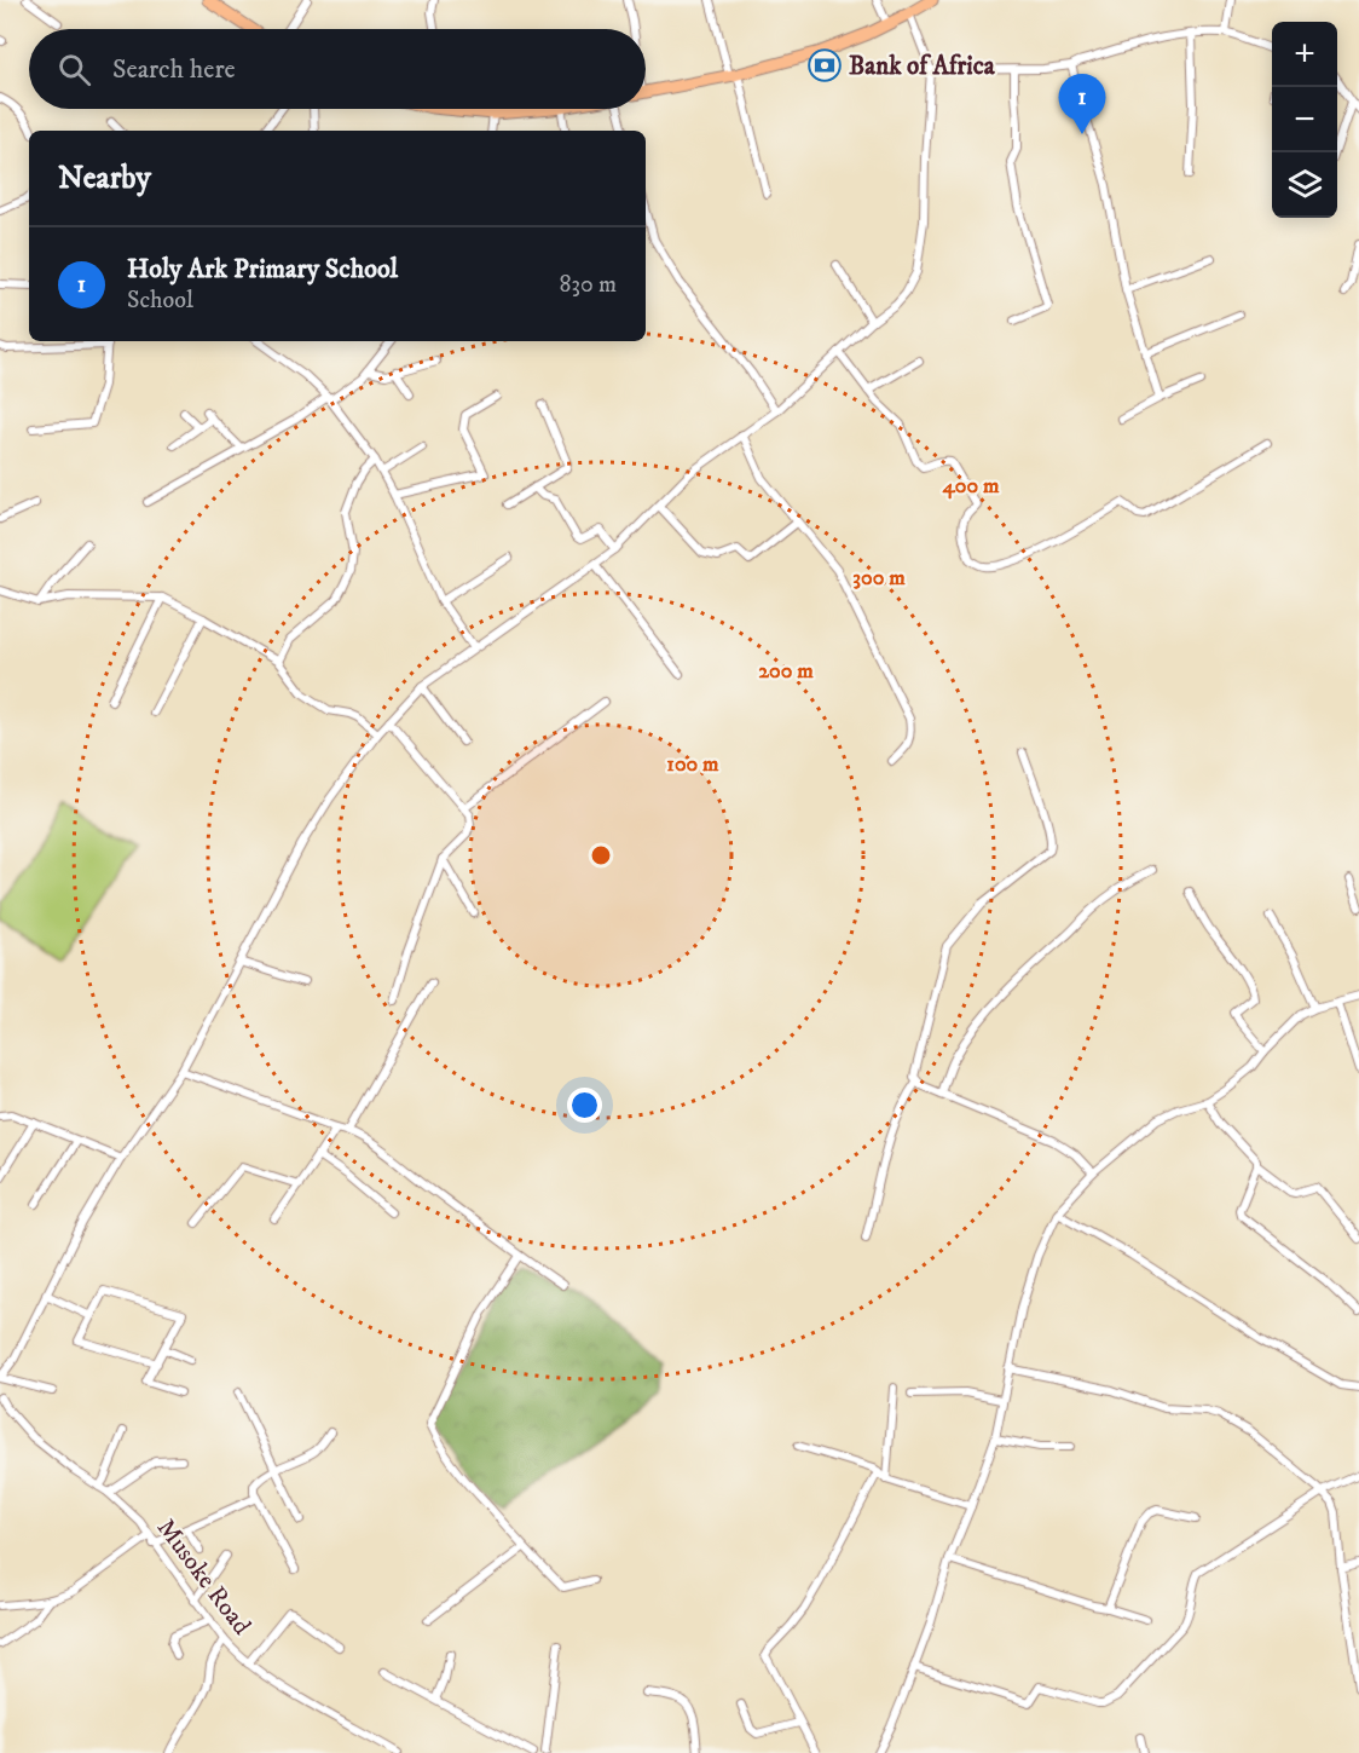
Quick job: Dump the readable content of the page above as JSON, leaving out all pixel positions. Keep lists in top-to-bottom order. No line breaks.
{"streets":{"street":["Musoke Road"]},"places":{"bank":["Bank of Africa"]},"page":{"map_buttons":["+","−"],"search":"Search here","pins":"1","heading":"Nearby","list":[{"mark":"1","name":"Holy Ark Primary School","note":"School","value":"830 m"}]},"rings":["400 m","300 m","200 m","100 m"]}
